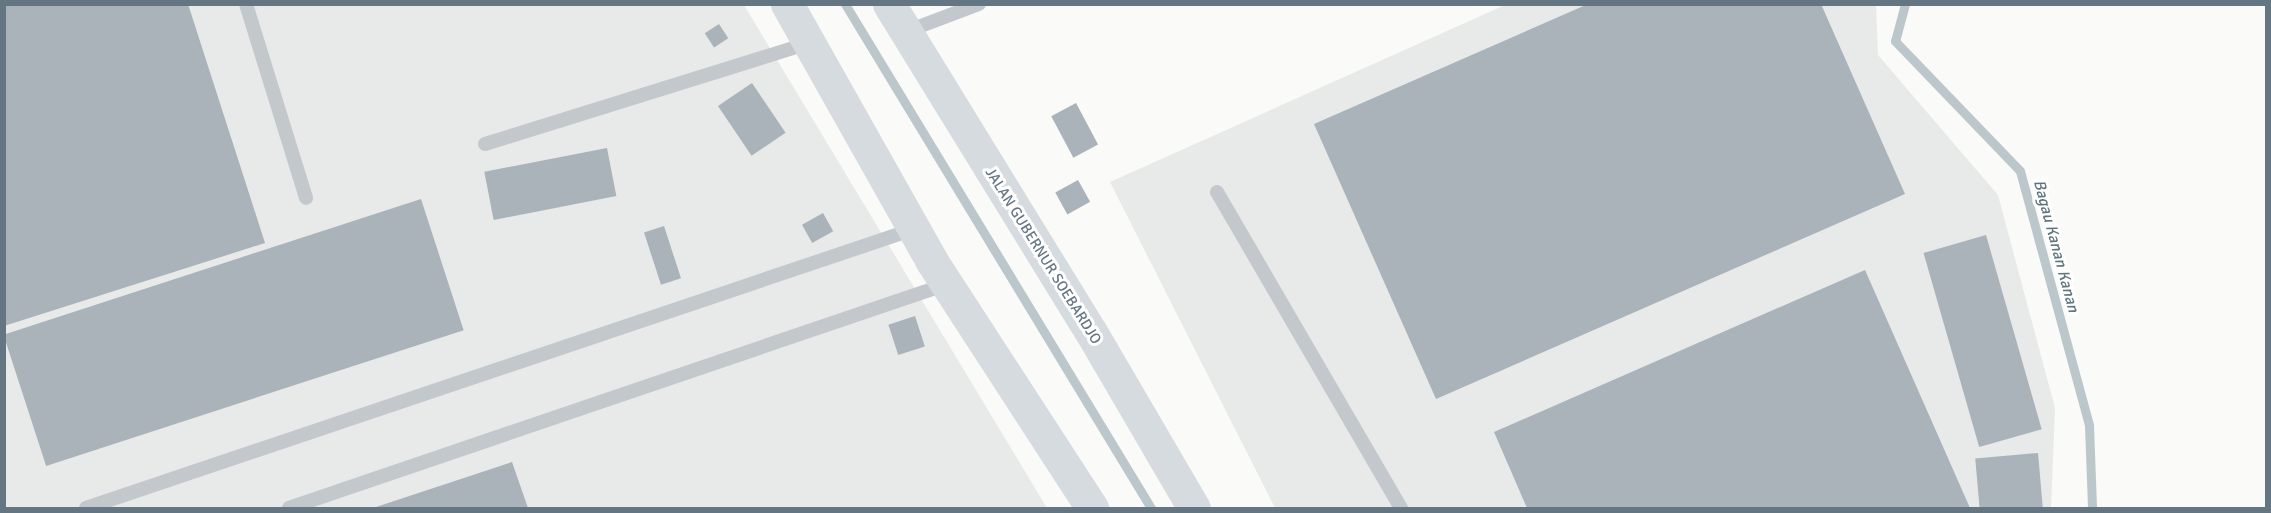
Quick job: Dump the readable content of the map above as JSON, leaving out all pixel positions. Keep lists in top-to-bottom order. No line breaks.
{"streets":{"highway":["JALAN GUBERNUR SOEBARDJO"]},"water":["Bagau Kanan Kanan"]}
